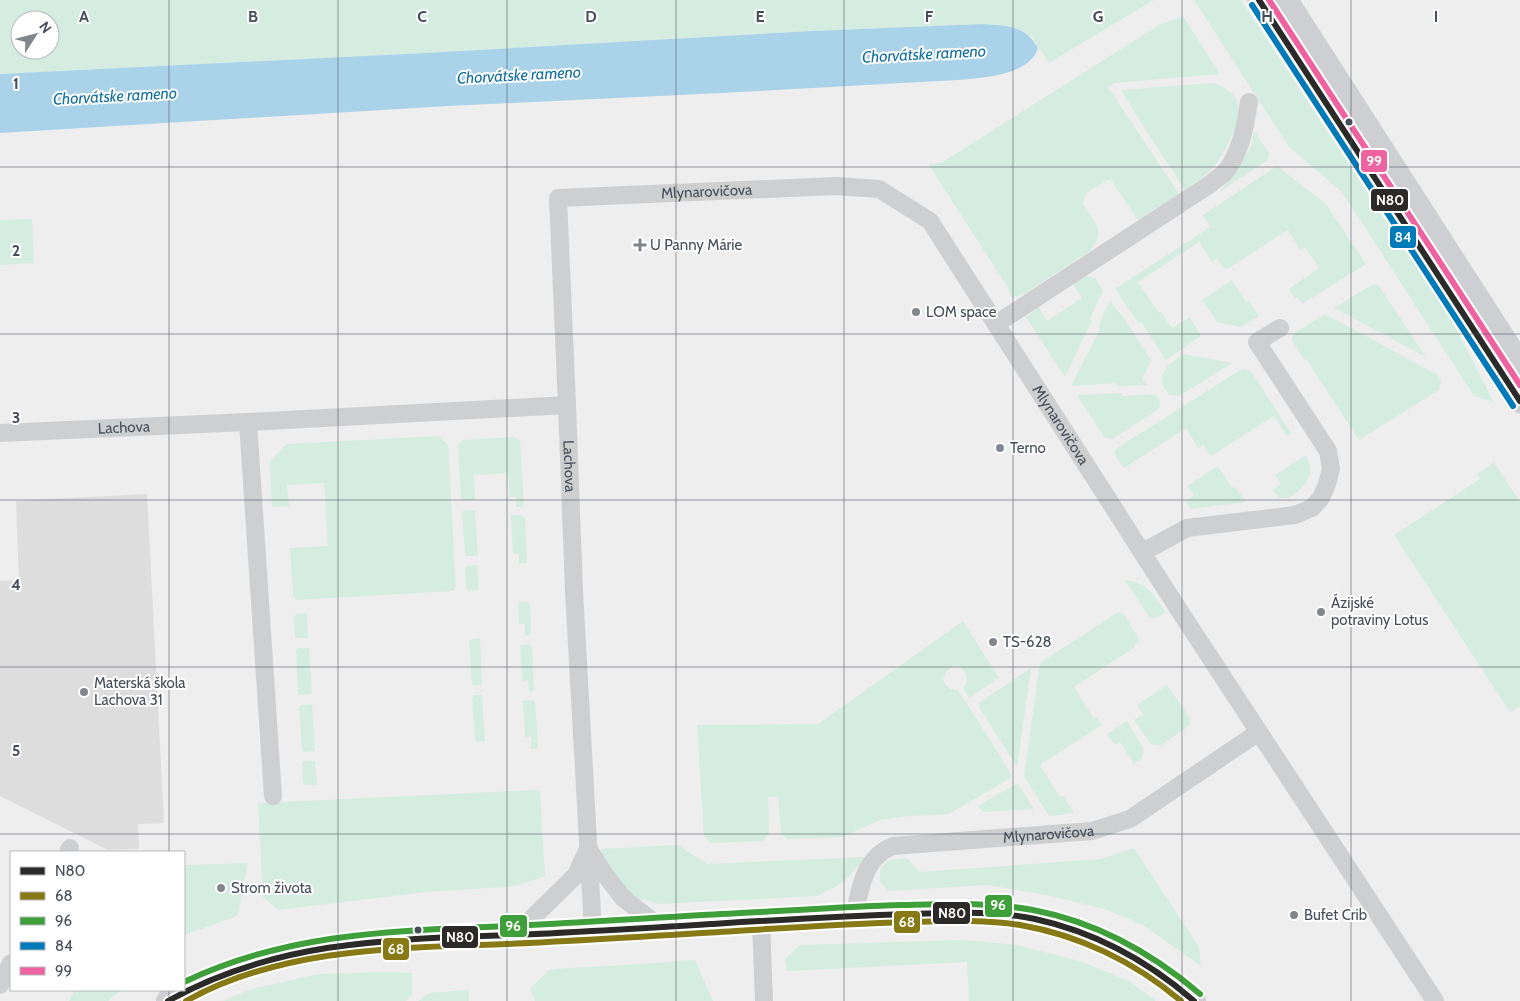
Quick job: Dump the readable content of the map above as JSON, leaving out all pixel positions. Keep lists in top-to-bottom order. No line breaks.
{"streets":{"street":["Mlynarovičova","Lachova"]},"crossings":[["Mlynarovičova","Lachova"]],"water":["Chorvátske rameno"],"places":{"health":["U Panny Márie"],"other":["LOM space","Terno","Ázijské potraviny Lotus","TS-628","Materská škola Lachova 31","Strom života","Bufet Crib"]},"lines":["transit line N80","transit line 99","transit line 84","transit line 96","transit line 68"],"legend":["N80","68","96","84","99"],"north":"top right","grid":{"columns":["A","B","C","D","E","F","G","H","I"],"rows":["1","2","3","4","5"]}}
